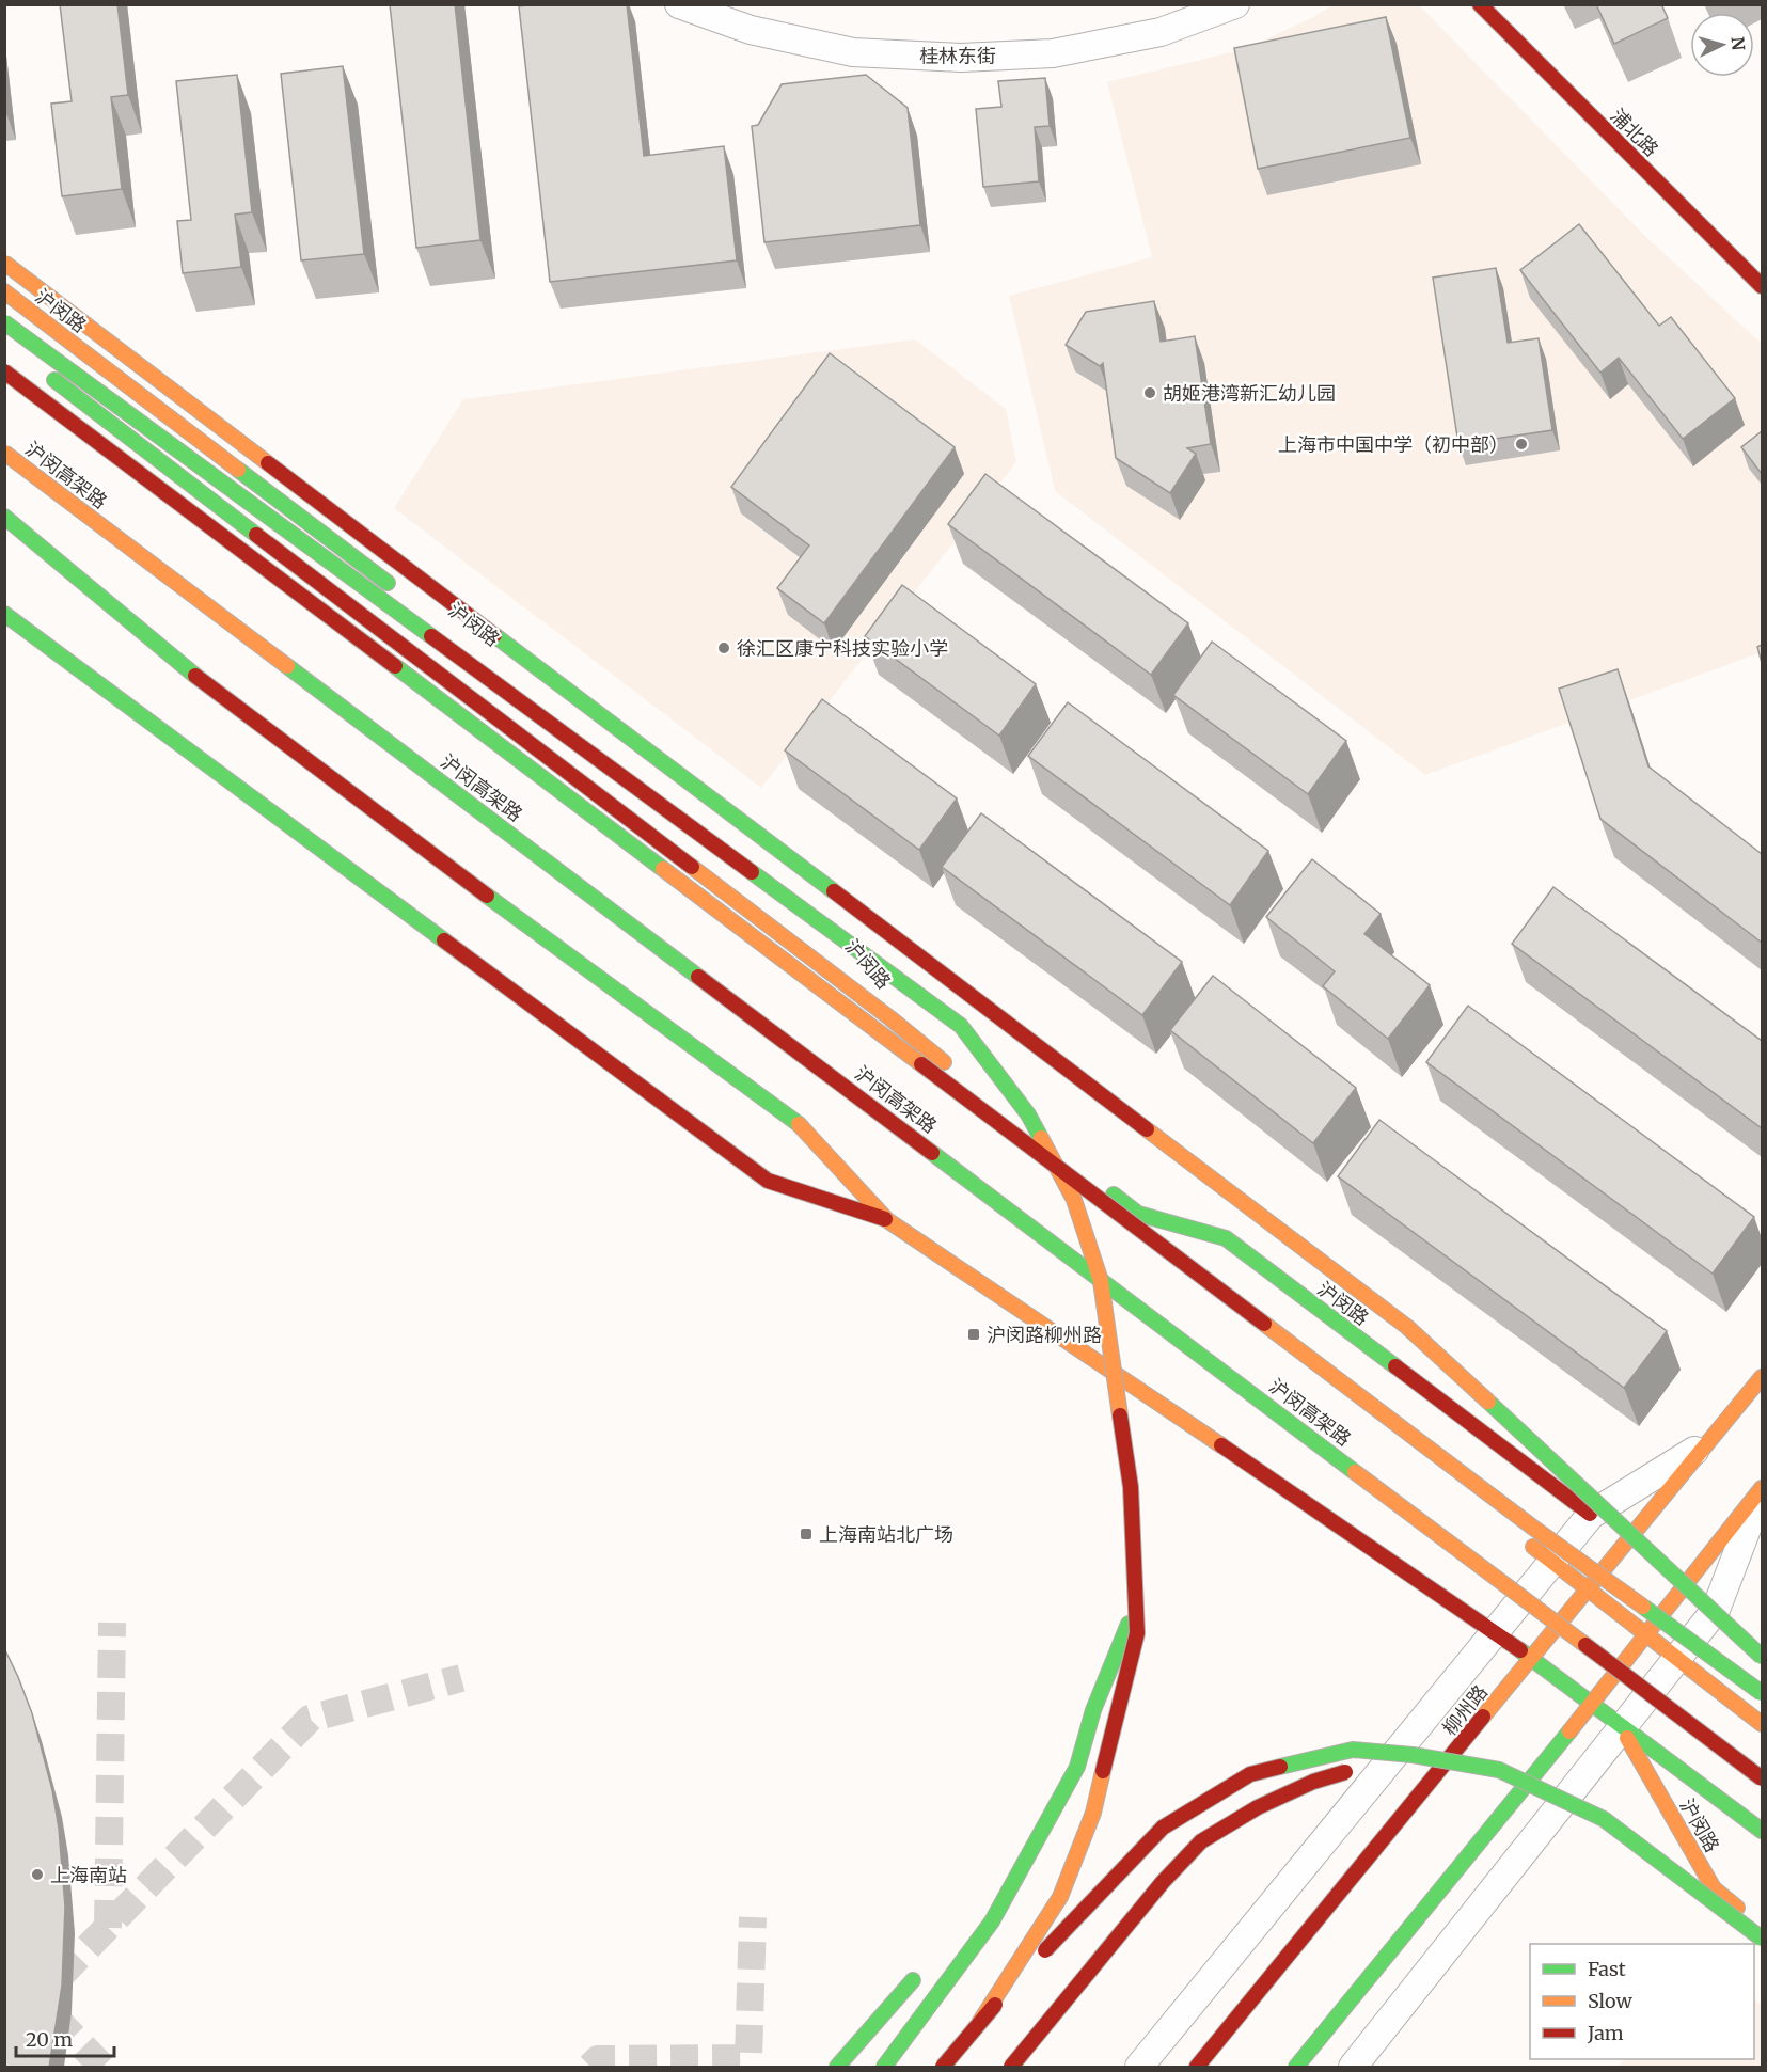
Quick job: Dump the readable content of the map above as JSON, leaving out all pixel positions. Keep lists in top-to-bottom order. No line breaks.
{"streets":{"main road":["浦北路","沪闵路","沪闵高架路","柳州路"],"street":["桂林东街"]},"crossings":[["沪闵路","柳州路"]],"places":{"other":["胡姬港湾新汇幼儿园","上海市中国中学（初中部）","徐汇区康宁科技实验小学","上海南站"],"transit":["沪闵路柳州路","上海南站北广场"]},"legend":["Fast","Slow","Jam"],"scale_bar":"20 m","north":"right"}
